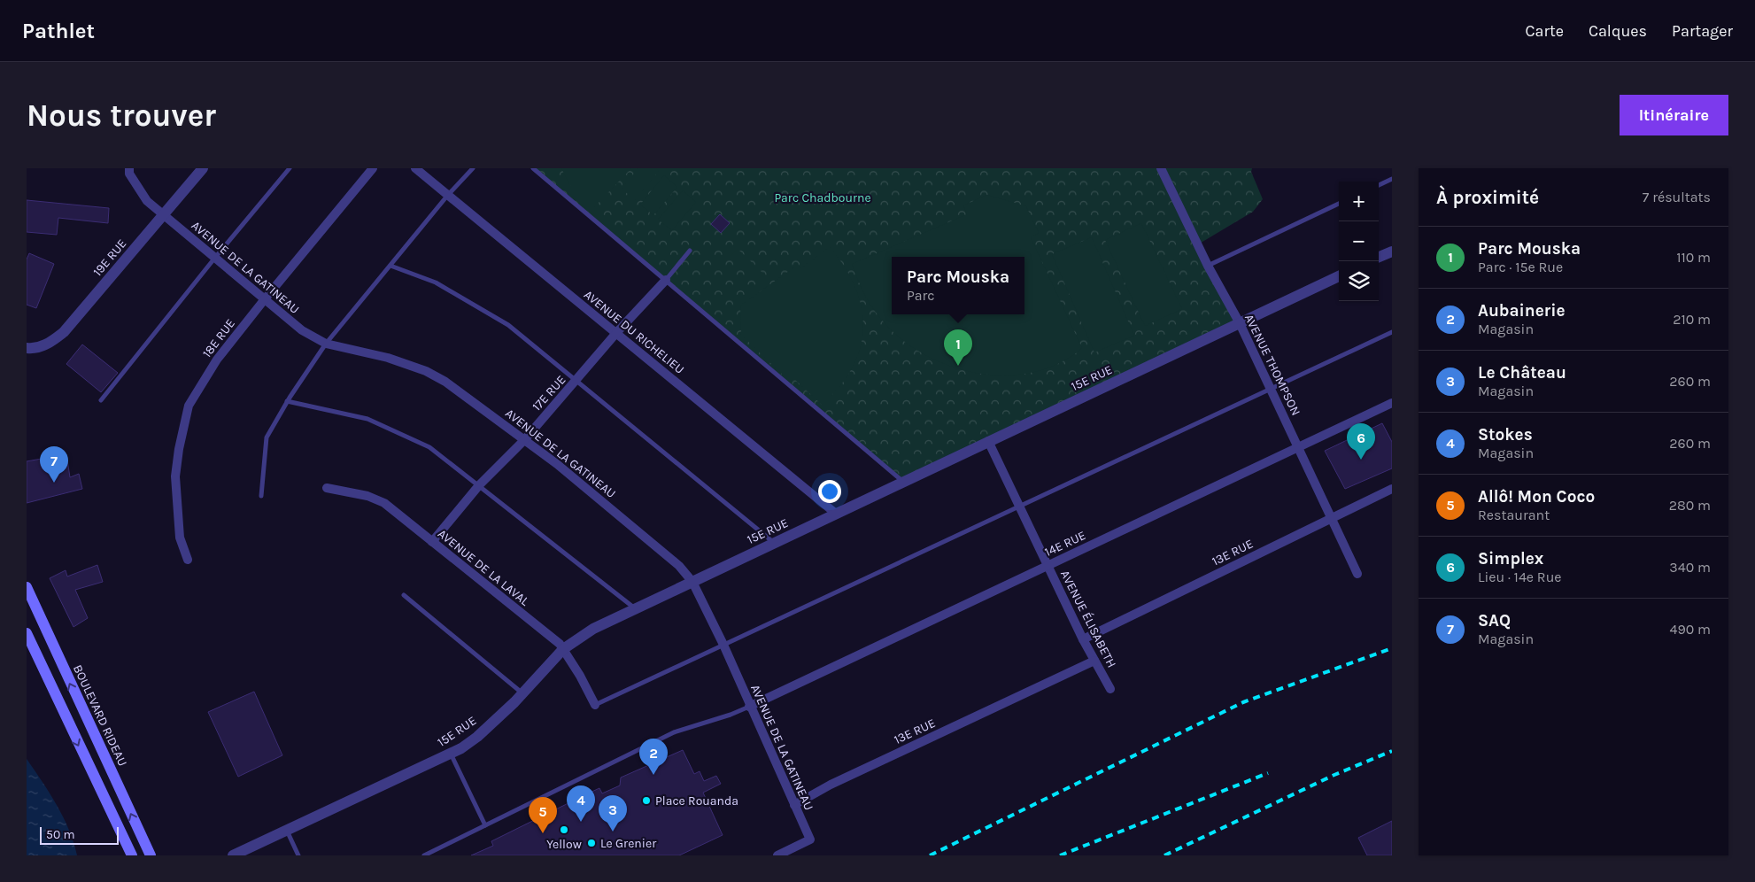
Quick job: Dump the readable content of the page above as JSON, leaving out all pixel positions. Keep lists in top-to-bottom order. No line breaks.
{"streets":{"main road":["BOULEVARD RIDEAU"],"street":["19E RUE","AVENUE DE LA GATINEAU","AVENUE DU RICHELIEU","18E RUE","AVENUE THOMPSON","15E RUE","17E RUE","14E RUE","13E RUE","AVENUE DE LA LAVAL","AVENUE ÉLISABETH"]},"crossings":[["19E RUE","AVENUE DE LA GATINEAU"],["AVENUE DE LA GATINEAU","18E RUE"],["AVENUE DE LA GATINEAU","15E RUE"],["AVENUE DE LA GATINEAU","17E RUE"],["AVENUE DE LA GATINEAU","14E RUE"],["AVENUE DE LA GATINEAU","13E RUE"],["AVENUE DU RICHELIEU","15E RUE"],["AVENUE DU RICHELIEU","17E RUE"],["AVENUE THOMPSON","15E RUE"],["AVENUE THOMPSON","14E RUE"],["AVENUE THOMPSON","13E RUE"],["15E RUE","AVENUE DE LA LAVAL"],["15E RUE","AVENUE ÉLISABETH"],["17E RUE","AVENUE DE LA LAVAL"],["14E RUE","AVENUE ÉLISABETH"],["13E RUE","AVENUE ÉLISABETH"]],"parks":["Parc Chadbourne"],"places":["Place Rouanda","Yellow","Le Grenier"],"scale_bar":"50 m","page":{"header":"Pathlet","nav":["Carte","Calques","Partager"],"buttons":"Itinéraire","title":"Nous trouver","heading":["À proximité","7 résultats"],"map_buttons":["+","−"],"list":[{"mark":"1","name":"Parc Mouska","note":"Parc · 15e Rue","value":"110 m"},{"mark":"2","name":"Aubainerie","note":"Magasin","value":"210 m"},{"mark":"3","name":"Le Château","note":"Magasin","value":"260 m"},{"mark":"4","name":"Stokes","note":"Magasin","value":"260 m"},{"mark":"5","name":"Allô! Mon Coco","note":"Restaurant","value":"280 m"},{"mark":"6","name":"Simplex","note":"Lieu · 14e Rue","value":"340 m"},{"mark":"7","name":"SAQ","note":"Magasin","value":"490 m"}],"popup":["Parc Mouska","Parc"],"pins":["1","6","7","2","4","3","5"],"scale":"50 m"}}
